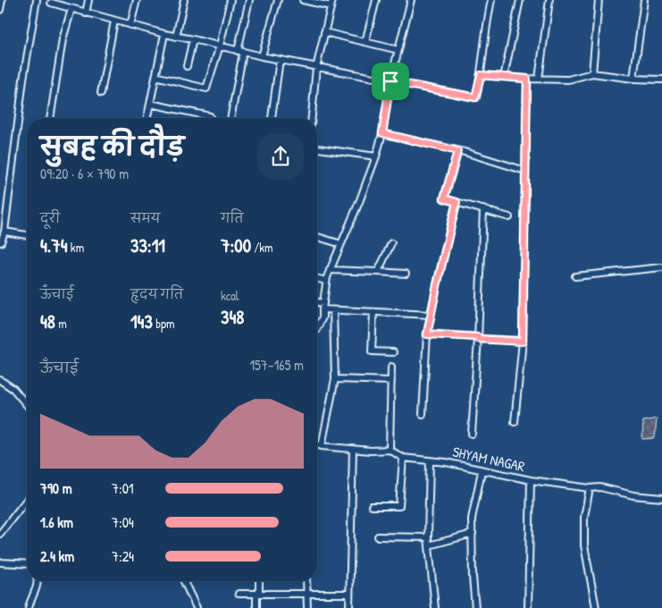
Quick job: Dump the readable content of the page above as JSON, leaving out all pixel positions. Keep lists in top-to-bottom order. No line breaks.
{"streets":{"street":["SHYAM NAGAR"]},"page":{"heading":["सुबह की दौड़","09:20 · 6 × 790 m"],"stats":[["दूरी","4.74 km"],["समय","33:11"],["गति","7:00 /km"],["ऊँचाई","48 m"],["हृदय गति","143 bpm"],["kcal","348"]],"chart":["ऊँचाई","157–165 m"],"list":[{"name":"790 m","note":"7:01"},{"name":"1.6 km","note":"7:04"},{"name":"2.4 km","note":"7:24"}]}}
